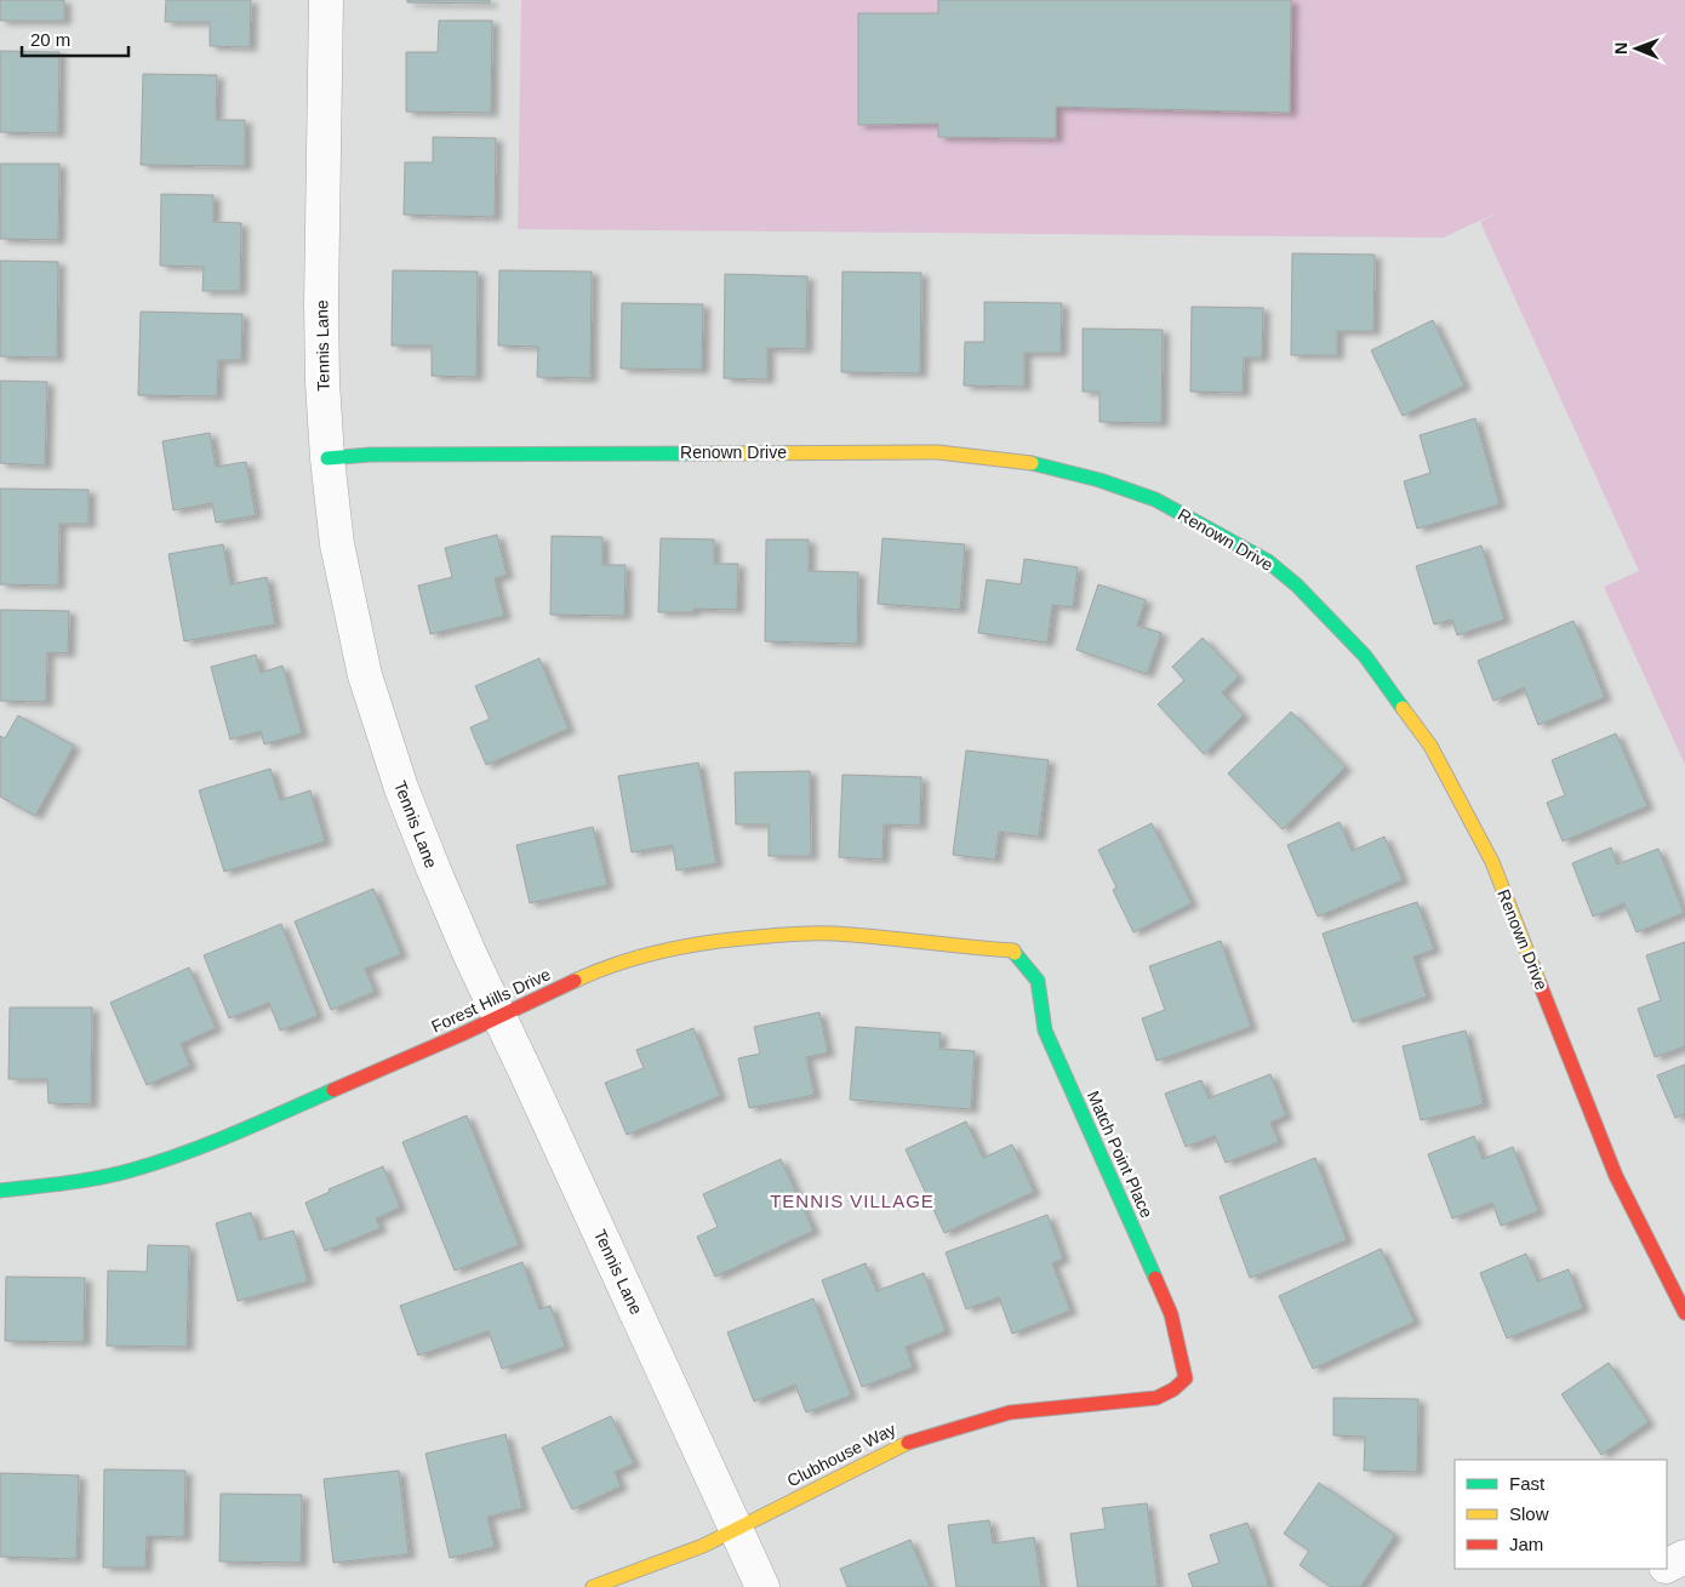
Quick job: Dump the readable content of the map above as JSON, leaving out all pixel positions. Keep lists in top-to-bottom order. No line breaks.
{"streets":{"street":["Tennis Lane","Renown Drive","Forest Hills Drive","Match Point Place","Clubhouse Way"]},"crossings":[["Tennis Lane","Renown Drive"],["Tennis Lane","Forest Hills Drive"],["Tennis Lane","Clubhouse Way"],["Forest Hills Drive","Match Point Place"],["Match Point Place","Clubhouse Way"]],"districts":["TENNIS VILLAGE"],"legend":["Fast","Slow","Jam"],"scale_bar":"20 m","north":"left"}
